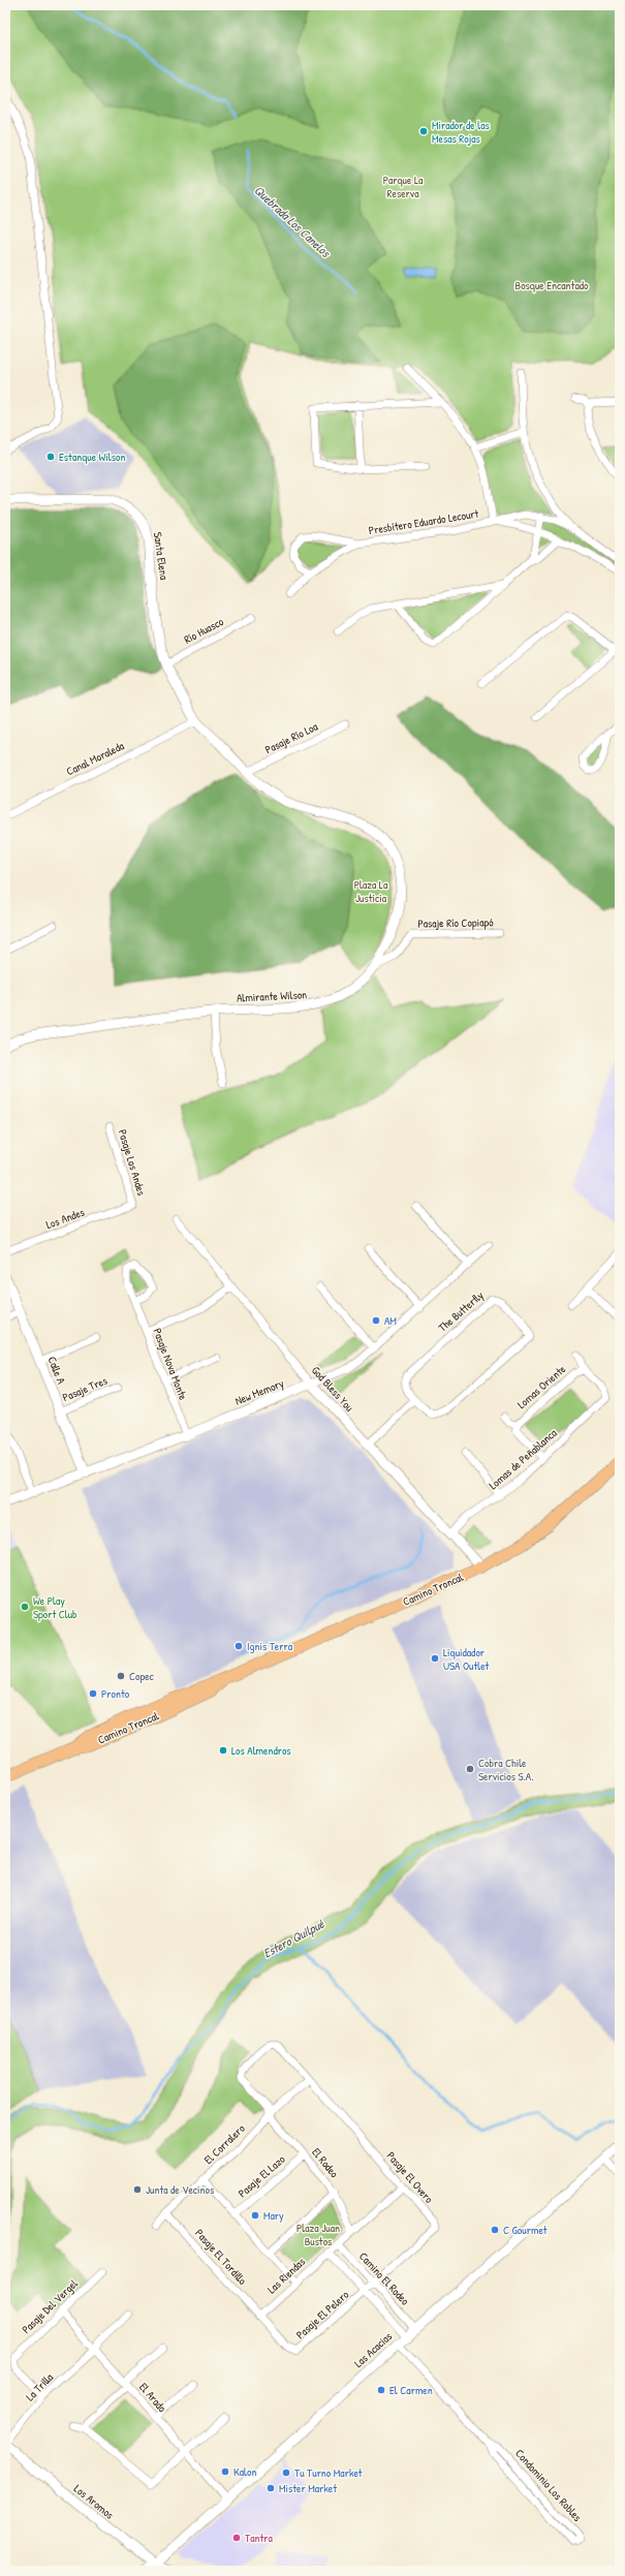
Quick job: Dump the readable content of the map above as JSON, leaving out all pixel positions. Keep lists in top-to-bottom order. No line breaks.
{"streets":{"main road":["Camino Troncal"],"street":["Presbítero Eduardo Lecourt","Santa Elena","Río Huasco","Pasaje Río Loa","Canal Moraleda","Pasaje Río Copiapó","Almirante Wilson","Pasaje Los Andes","Los Andes","The Butterfly","Pasaje Nova Monte","Calle A","Lomas Oriente","Pasaje Tres","God Bless You","New Memory","Lomas de Peñablanca","El Corralero","El Rodeo","Pasaje El Lazo","Pasaje El Overo","Pasaje El Tordillo","Las Riendas","Camino El Rodeo","Pasaje Del Vergel","Pasaje El Pelero","Las Acacias","La Trilla","El Arado","Condominio Los Robles","Los Aromos"]},"crossings":[["Santa Elena","Río Huasco"],["Santa Elena","Almirante Wilson"],["Río Huasco","Almirante Wilson"],["Pasaje Río Loa","Almirante Wilson"],["Canal Moraleda","Almirante Wilson"],["Pasaje Río Copiapó","Almirante Wilson"],["Pasaje Los Andes","Los Andes"],["Pasaje Nova Monte","New Memory"],["Calle A","Pasaje Tres"],["Calle A","New Memory"],["Lomas Oriente","Lomas de Peñablanca"],["God Bless You","New Memory"],["God Bless You","Lomas de Peñablanca"],["God Bless You","Camino Troncal"],["El Corralero","El Rodeo"],["El Corralero","Pasaje El Overo"],["El Corralero","Pasaje El Tordillo"],["El Rodeo","Pasaje El Lazo"],["El Rodeo","Pasaje El Overo"],["El Rodeo","Las Riendas"],["Pasaje El Overo","Las Riendas"],["Pasaje El Overo","Camino El Rodeo"],["Pasaje El Tordillo","Las Riendas"],["Pasaje El Tordillo","Pasaje El Pelero"],["Las Riendas","Camino El Rodeo"],["Las Riendas","Pasaje El Pelero"],["Camino El Rodeo","Pasaje El Pelero"],["Camino El Rodeo","Las Acacias"],["Pasaje Del Vergel","La Trilla"],["Pasaje Del Vergel","El Arado"],["Las Acacias","El Arado"],["Las Acacias","Condominio Los Robles"],["Las Acacias","Los Aromos"],["La Trilla","El Arado"],["La Trilla","Los Aromos"]],"water":["Quebrada Los Canelos","Estero Quilpué"],"parks":["Parque La Reserva","Bosque Encantado","Plaza La Justicia","Plaza Juan Bustos"],"places":["Mirador de las Mesas Rojas","Estanque Wilson","AM","We Play Sport Club","Ignis Terra","Liquidador USA Outlet","Copec","Pronto","Los Almendros","Cobra Chile Servicios S.A.","Junta de Vecinos","Mary","C Gourmet","El Carmen","Kalon","Tu Turno Market","Mister Market","Tantra"]}
